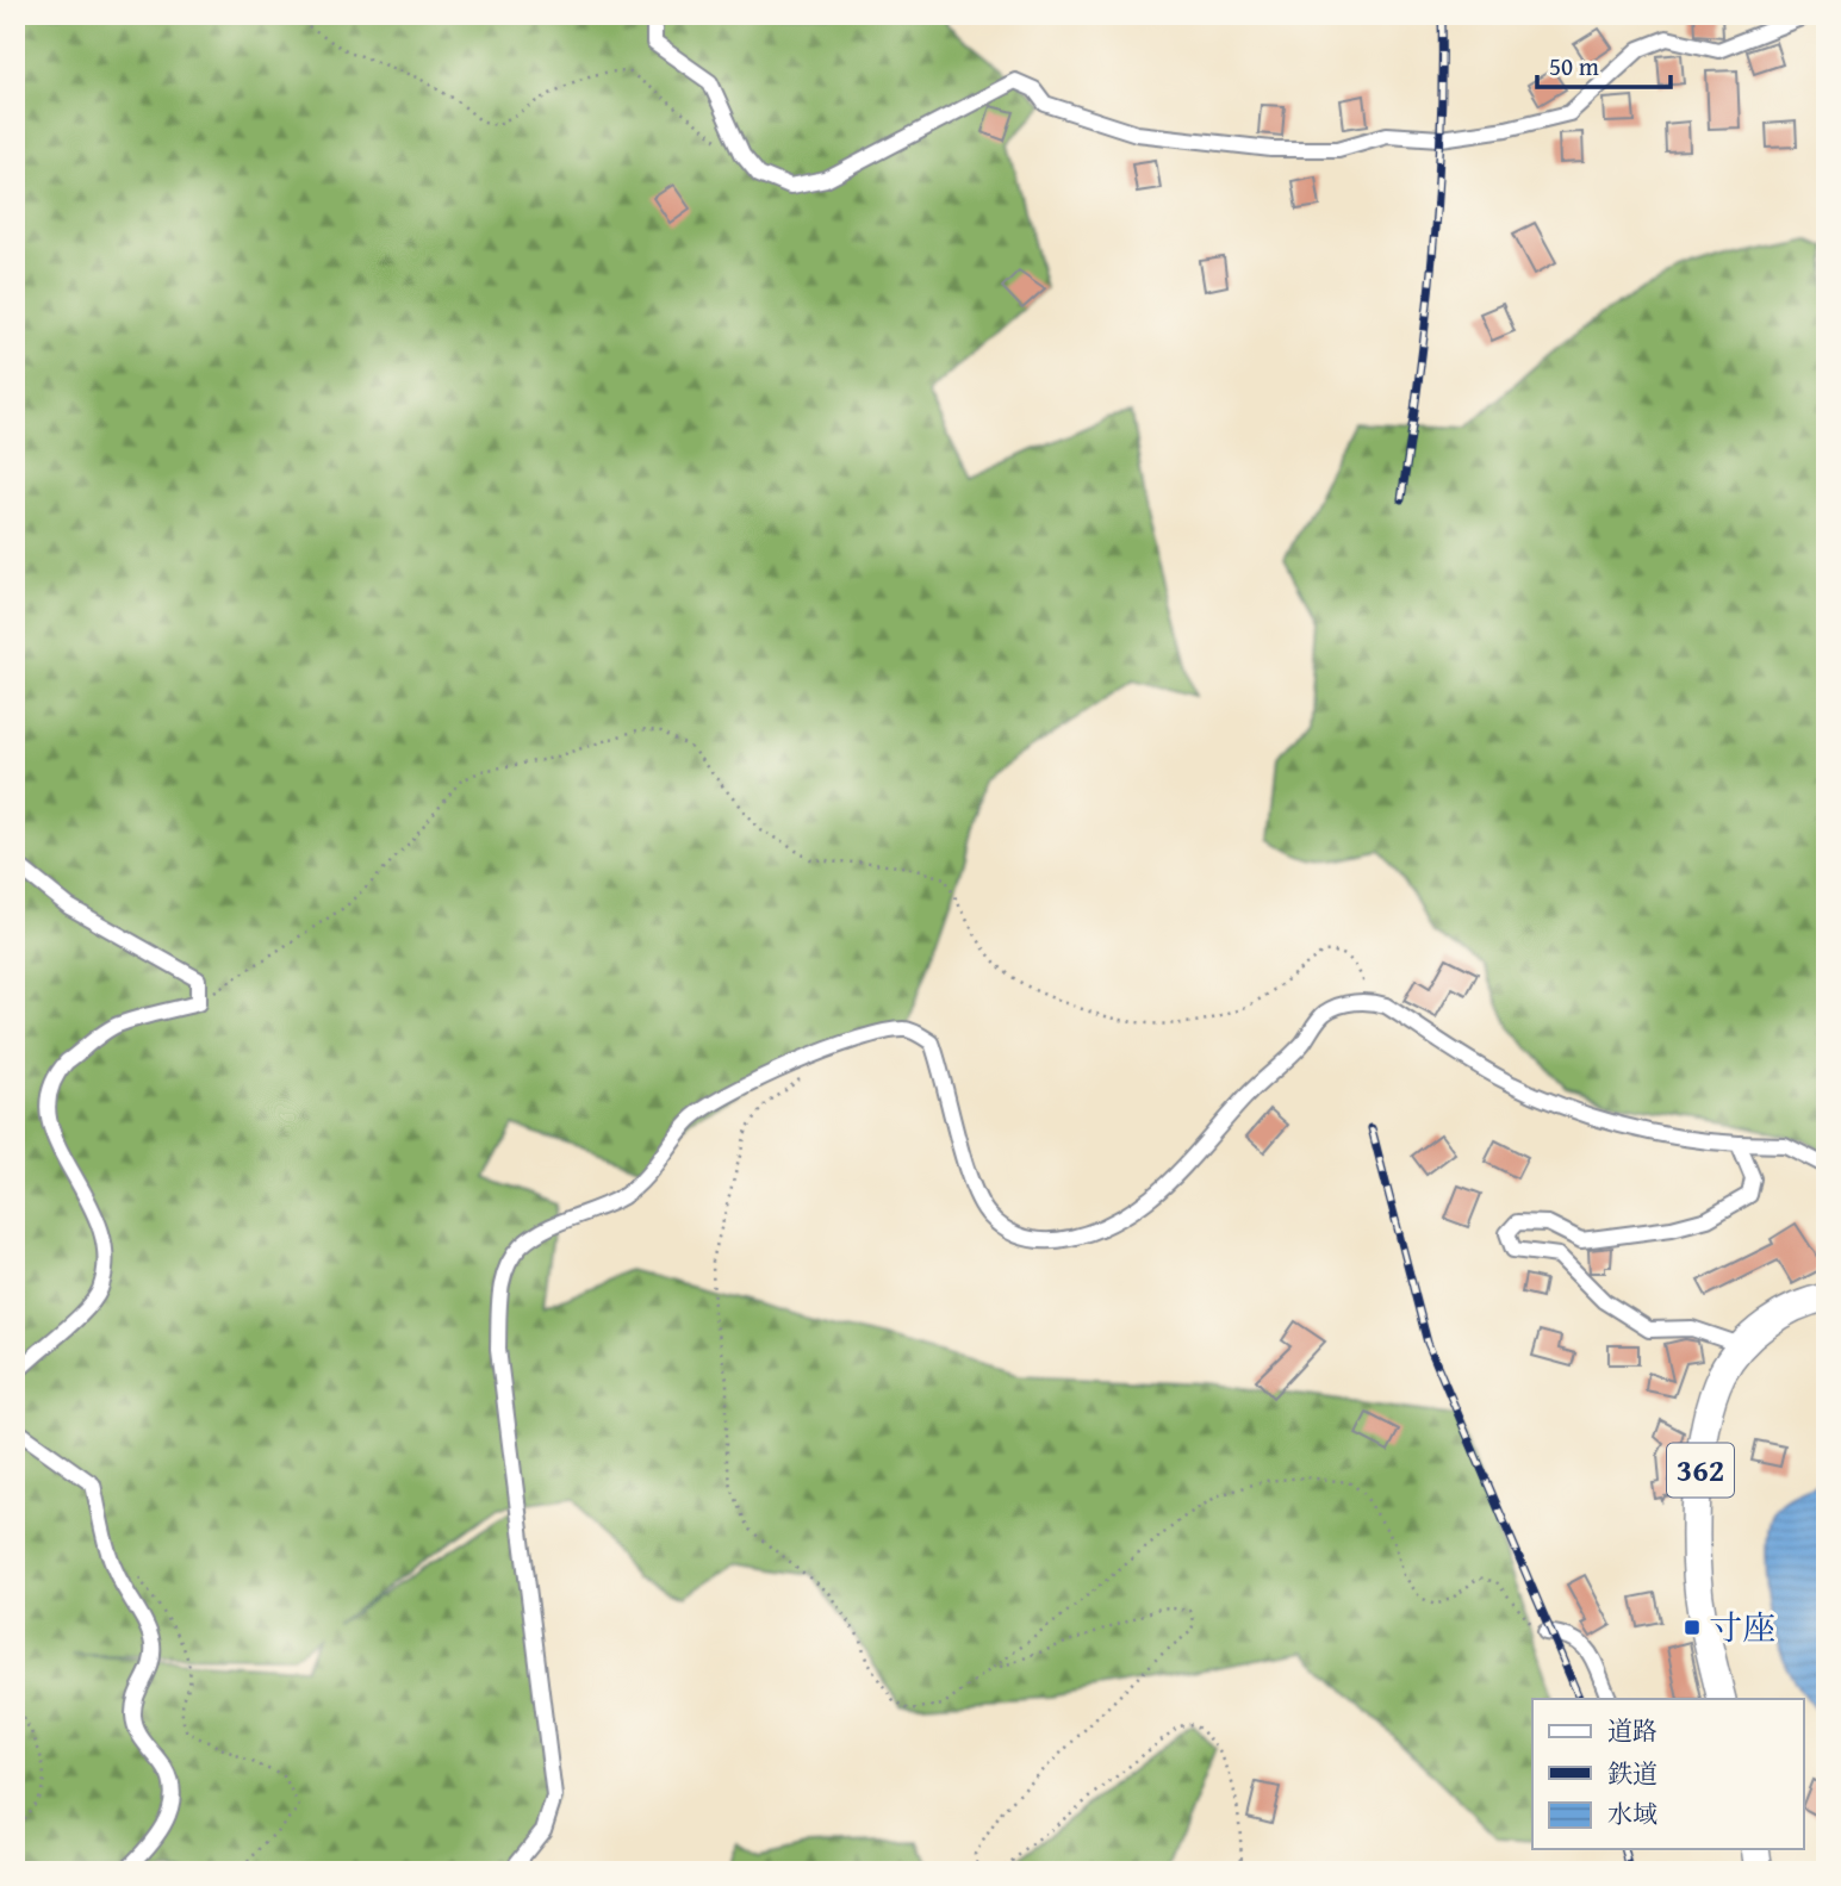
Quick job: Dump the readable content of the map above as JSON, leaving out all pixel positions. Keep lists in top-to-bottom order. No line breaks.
{"streets":{"highway":["362"]},"places":{"transit":["寸座"]},"legend":["道路","鉄道","水域"],"scale_bar":"50 m"}
